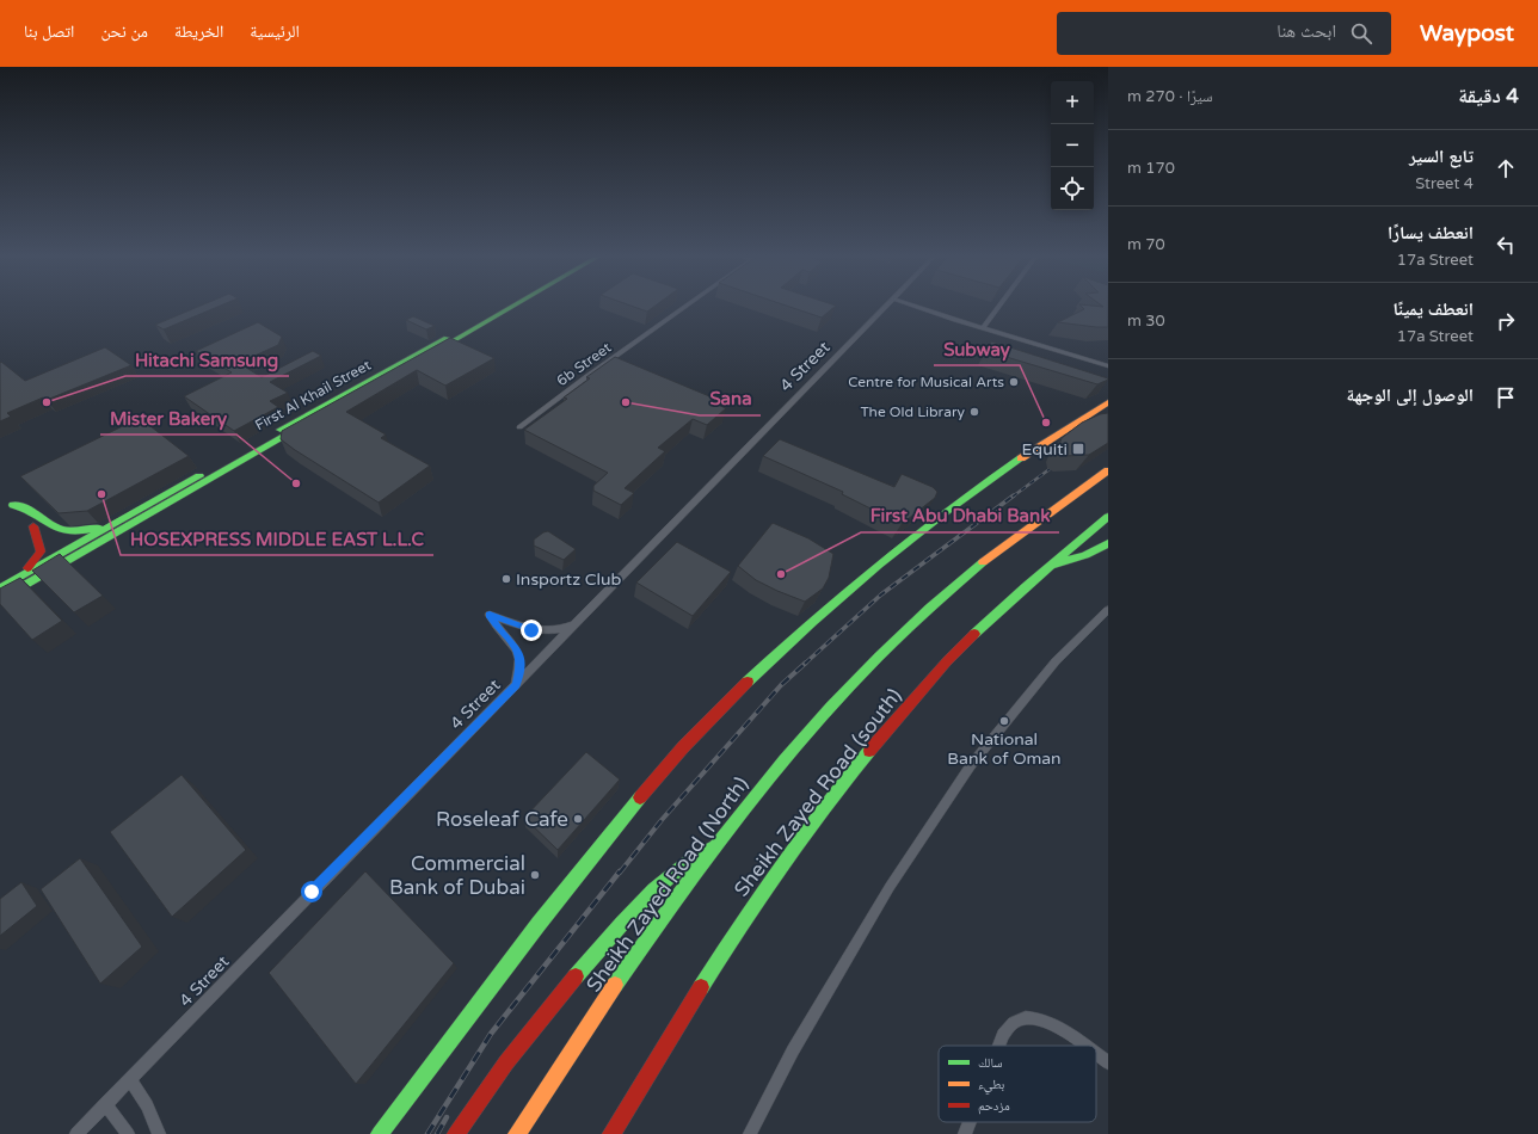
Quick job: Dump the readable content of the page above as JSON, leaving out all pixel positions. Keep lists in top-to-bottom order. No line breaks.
{"streets":{"main road":["First Al Khail Street","Sheikh Zayed Road (south)","Sheikh Zayed Road (North)"],"street":["6b Street","4 Street"]},"places":{"other":["Centre for Musical Arts","Hitachi Samsung","Sana","The Old Library","Subway","Mister Bakery","HOSEXPRESS MIDDLE EAST L.L.C","First Abu Dhabi Bank","Insportz Club","National Bank of Oman","Roseleaf Cafe","Commercial Bank of Dubai"],"transit":["Equiti"]},"legend":["سالك","بطيء","مزدحم"],"page":{"header":"Waypost","search":"ابحث هنا","nav":["الرئيسية","الخريطة","من نحن","اتصل بنا"],"heading":["4 دقيقة","سيرًا · 270 m"],"map_buttons":["+","−"],"list":[["تابع السير","4 Street","170 m"],["انعطف يسارًا","17a Street","70 m"],["انعطف يمينًا","17a Street","30 m"],"الوصول إلى الوجهة"]}}
